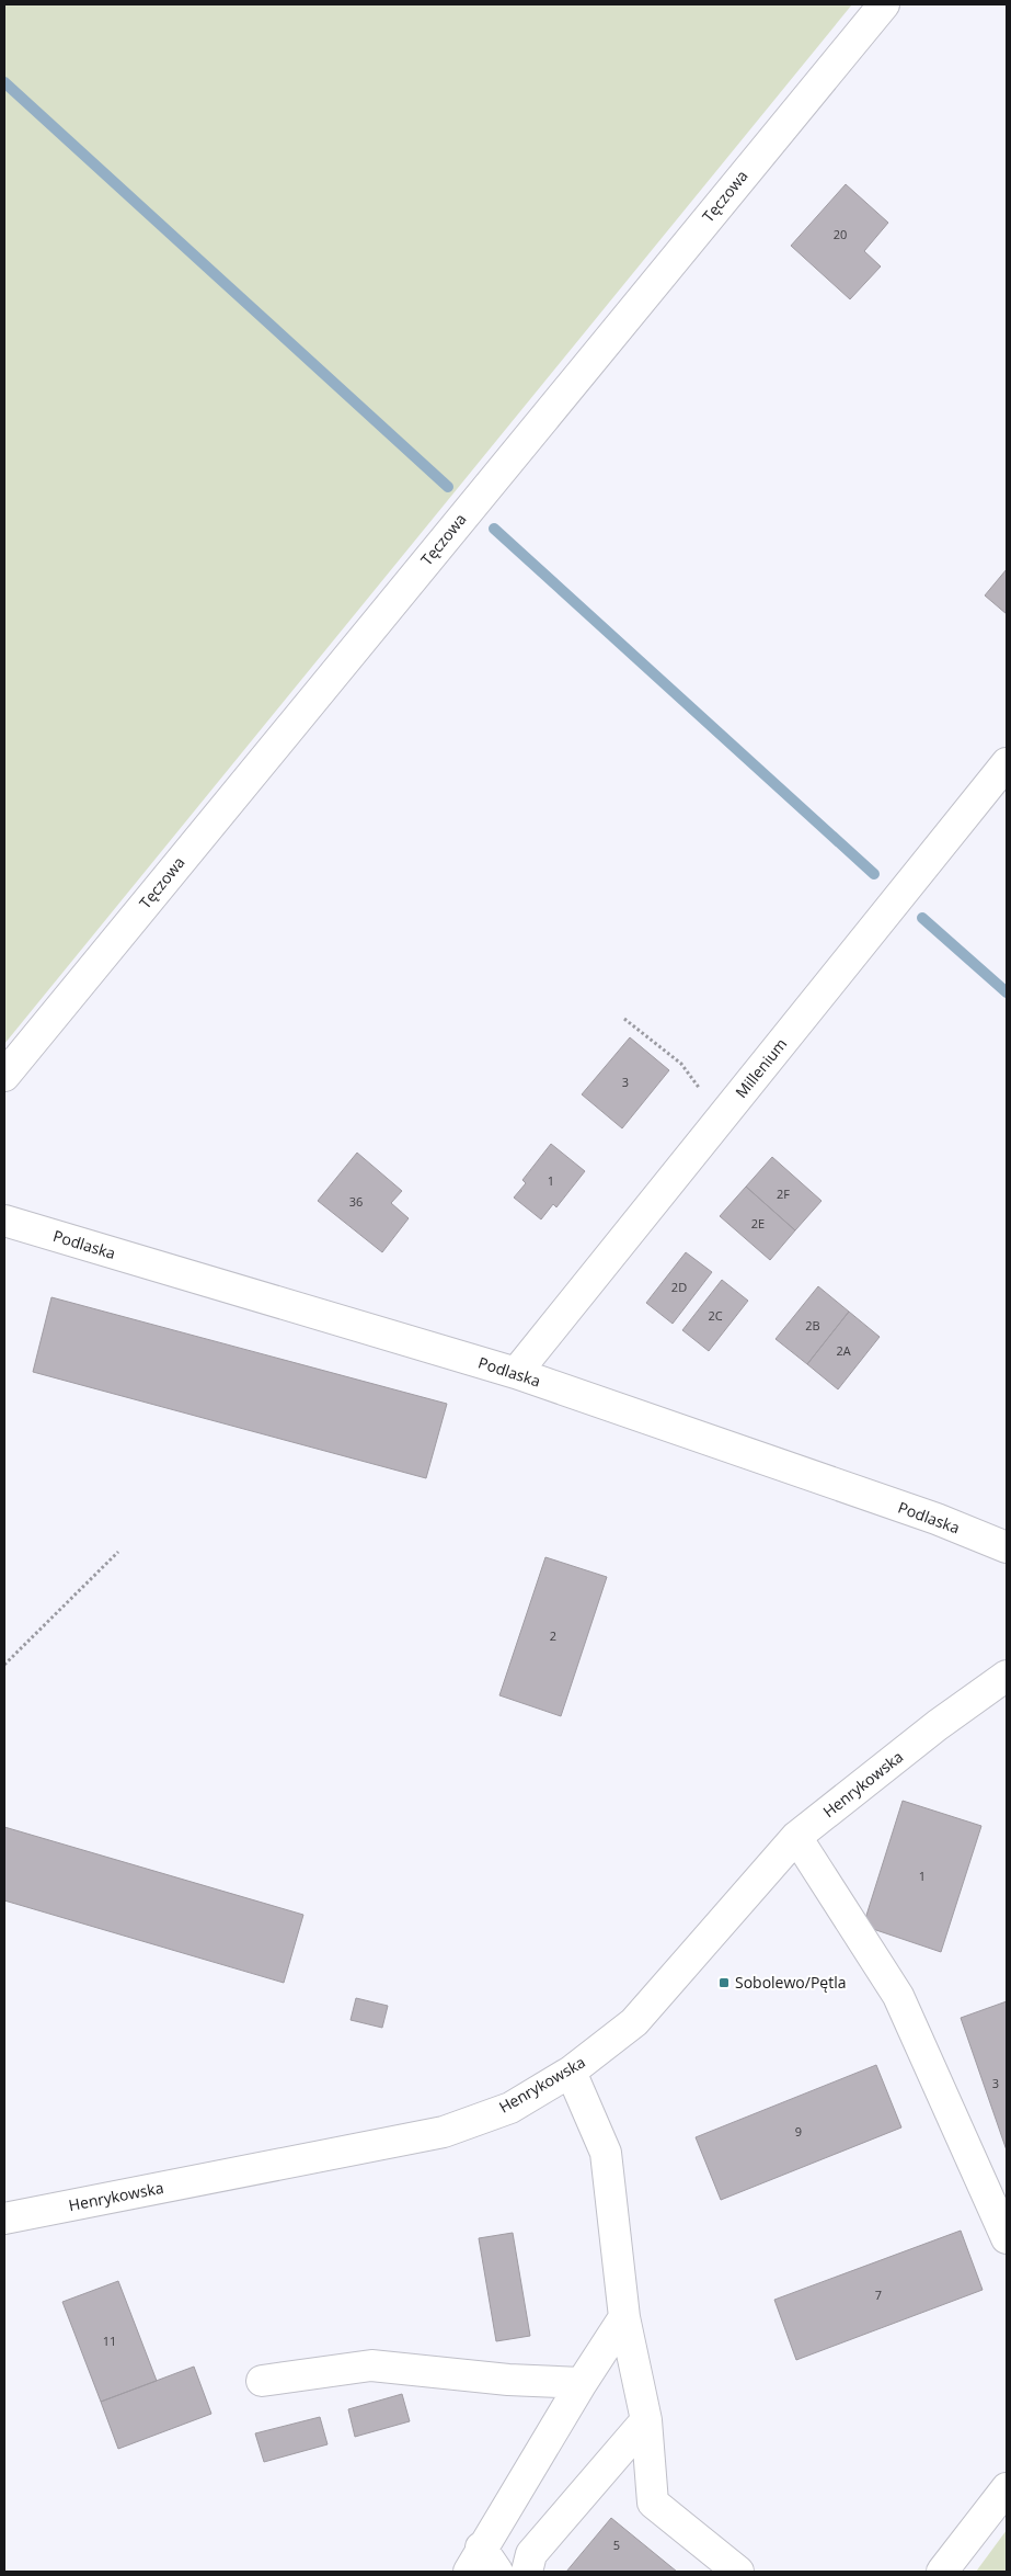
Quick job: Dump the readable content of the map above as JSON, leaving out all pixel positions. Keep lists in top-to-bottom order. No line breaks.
{"streets":{"street":["Tęczowa","Millenium","Podlaska","Henrykowska"]},"crossings":[["Millenium","Podlaska"]],"places":{"transit":["Sobolewo/Pętla"]},"house_numbers":["20","3","1","2F","36","2E","2D","2C","2B","2A","2","1","3","9","7","11","5"]}
